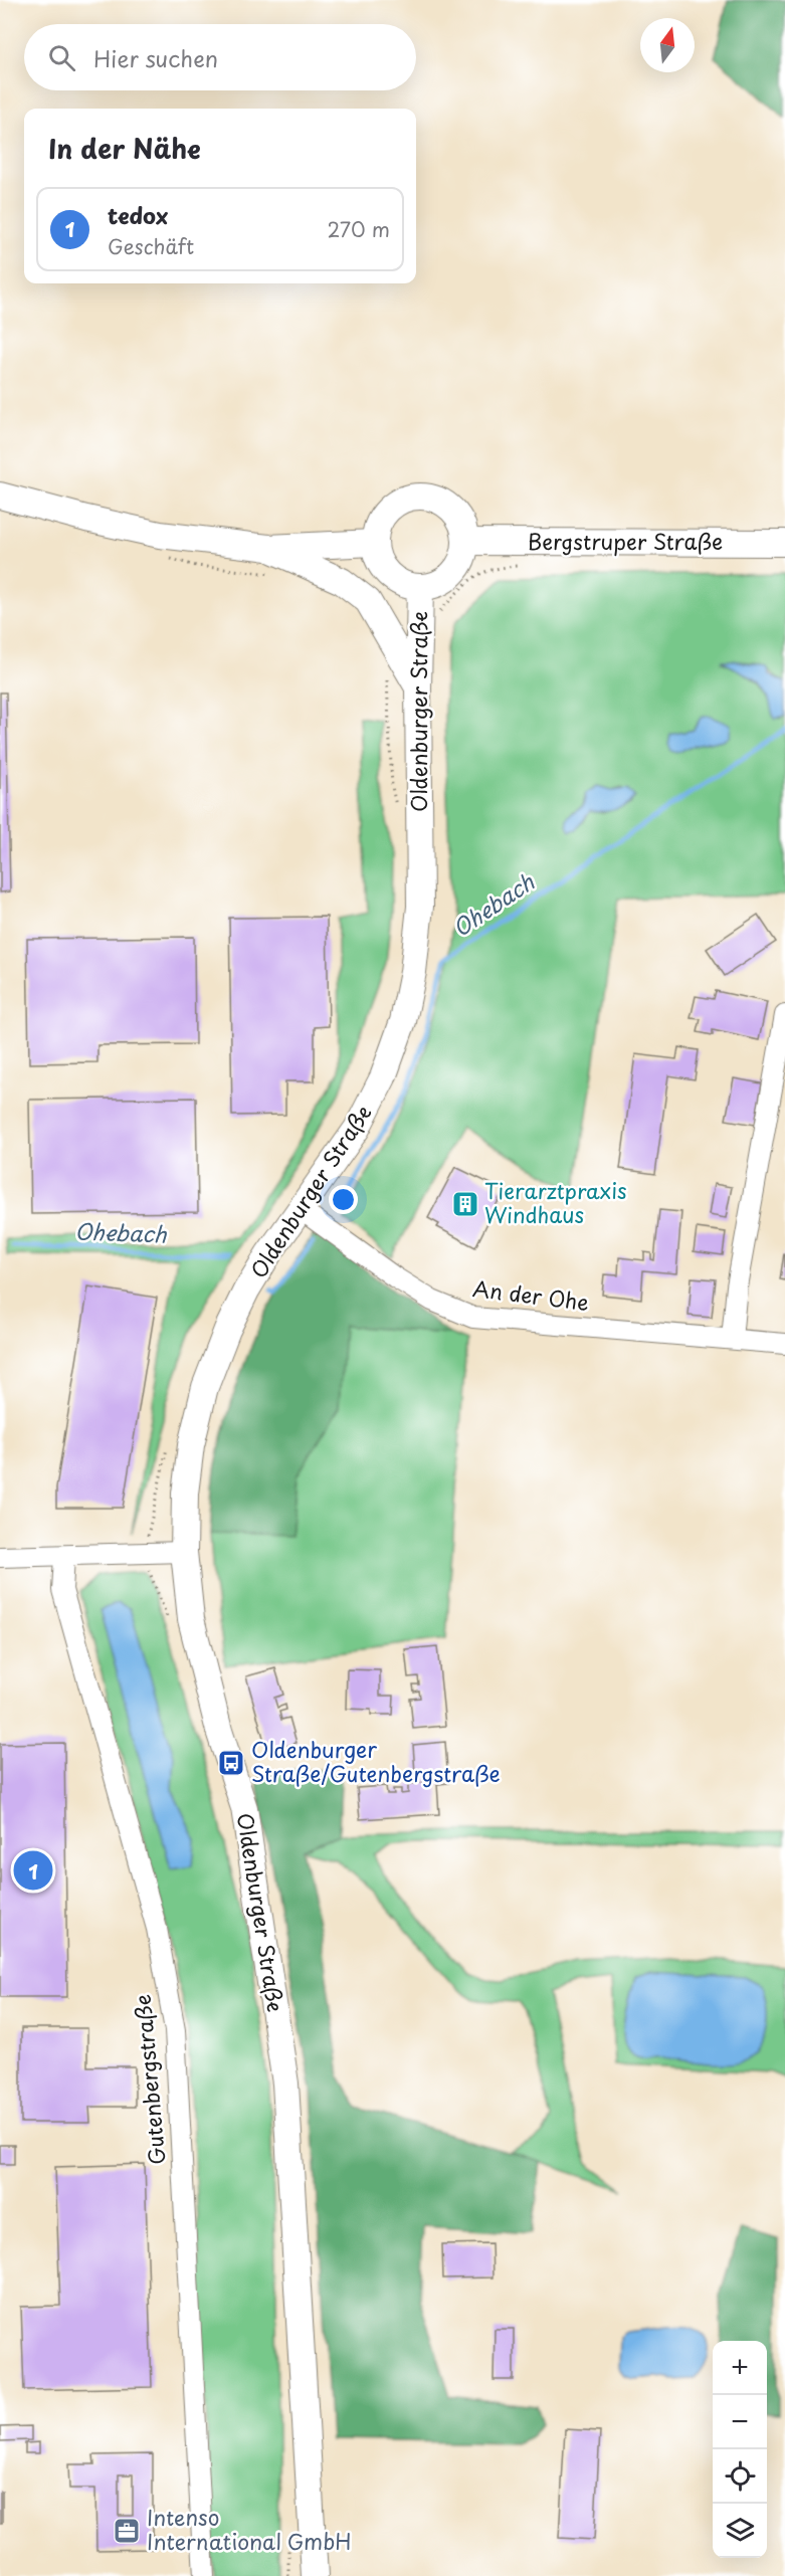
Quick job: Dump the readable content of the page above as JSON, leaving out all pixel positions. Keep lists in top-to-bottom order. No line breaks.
{"streets":{"main road":["Bergstruper Straße","Oldenburger Straße"],"street":["An der Ohe","Gutenbergstraße"]},"crossings":[["Bergstruper Straße","Oldenburger Straße"],["Oldenburger Straße","An der Ohe"]],"water":["Ohebach"],"places":{"building":["Tierarztpraxis Windhaus"],"bus stop":["Oldenburger Straße/Gutenbergstraße"],"office":["Intenso International GmbH"]},"north":"top","page":{"search":"Hier suchen","heading":"In der Nähe","list":[{"mark":"1","name":"tedox","note":"Geschäft","value":"270 m"}],"pins":"1","map_buttons":["+","−"]}}
